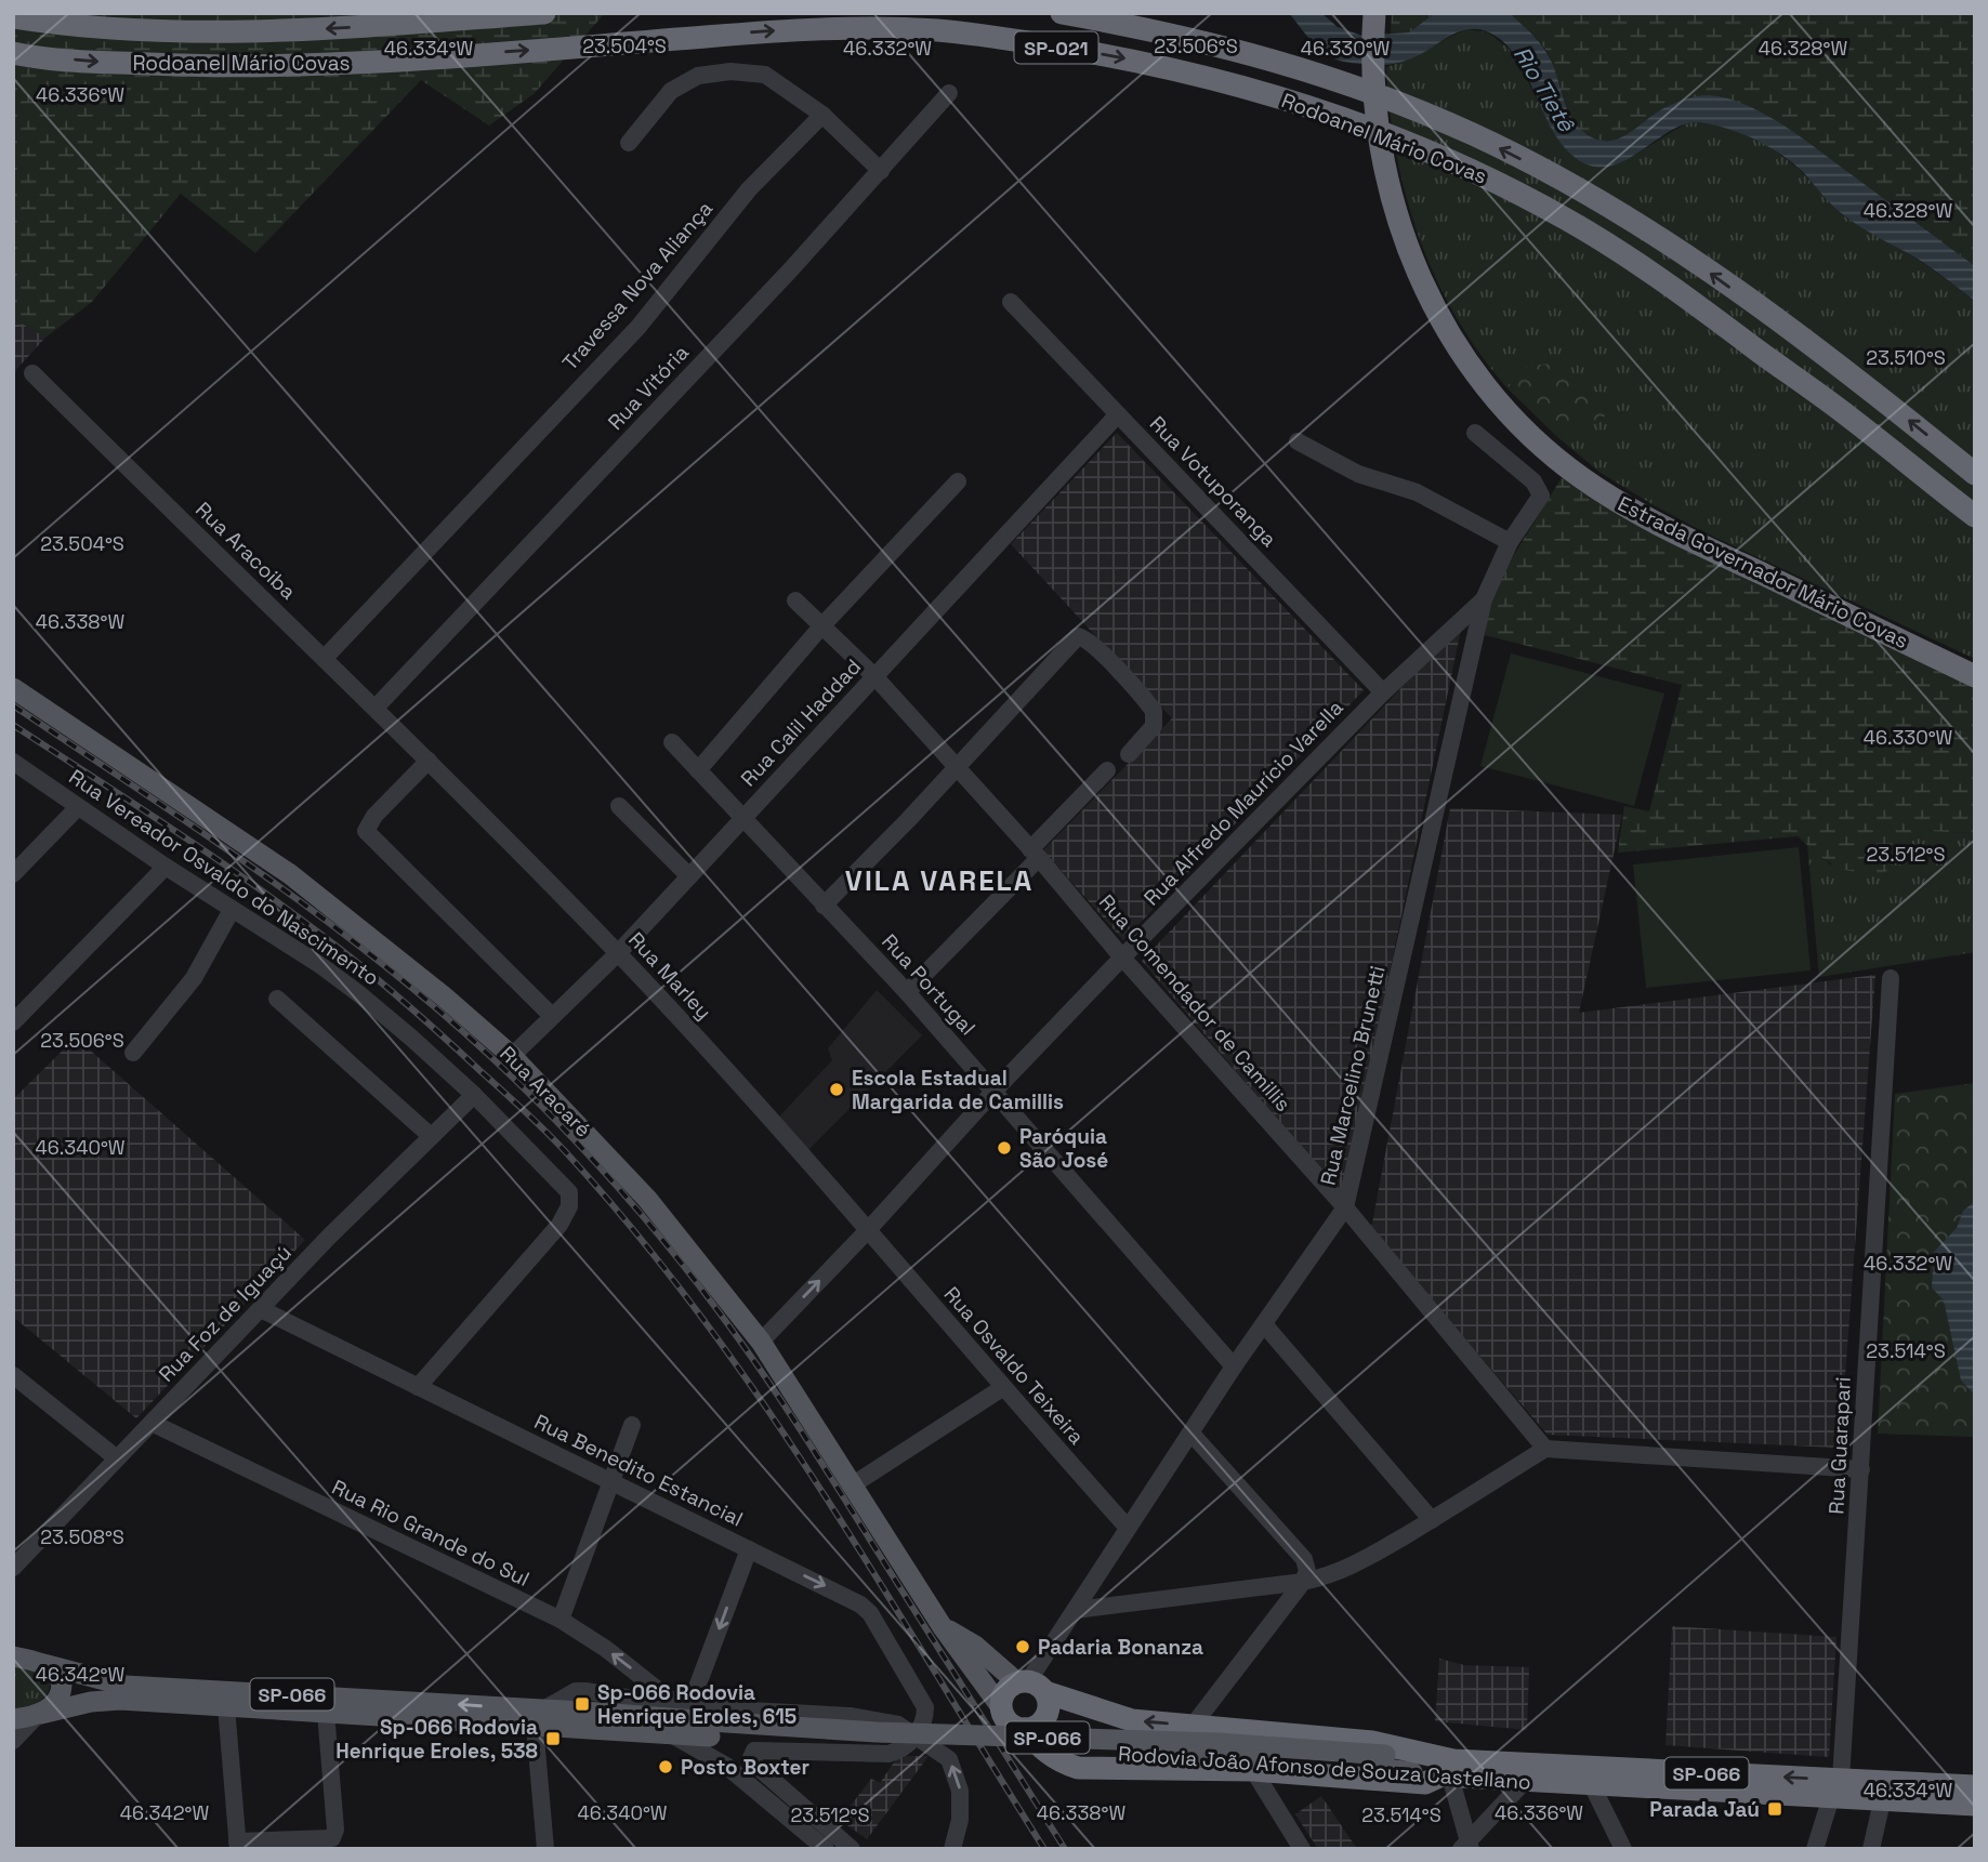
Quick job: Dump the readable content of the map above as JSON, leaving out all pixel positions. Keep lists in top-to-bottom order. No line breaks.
{"streets":{"highway":["SP-021","Rodoanel Mário Covas","Estrada Governador Mário Covas","SP-066","Rodovia João Afonso de Souza Castellano"],"main road":["Rua Aracaré"],"street":["Travessa Nova Aliança","Rua Vitória","Rua Votuporanga","Rua Aracoiba","Rua Calil Haddad","Rua Alfredo Maurício Varella","Rua Vereador Osvaldo do Nascimento","Rua Marley","Rua Portugal","Rua Comendador de Camillis","Rua Marcelino Brunetti","Rua Foz de Iguaçú","Rua Osvaldo Teixeira","Rua Guarapari","Rua Benedito Estancial","Rua Rio Grande do Sul"]},"crossings":[["Travessa Nova Aliança","Rua Aracoiba"],["Rua Vitória","Rua Aracoiba"],["Rua Votuporanga","Rua Calil Haddad"],["Rua Votuporanga","Rua Alfredo Maurício Varella"],["Rua Aracoiba","Rua Marley"],["Rua Calil Haddad","Rua Marley"],["Rua Calil Haddad","Rua Portugal"],["Rua Calil Haddad","Rua Comendador de Camillis"],["Rua Calil Haddad","Rua Aracaré"],["Rua Alfredo Maurício Varella","Rua Marley"],["Rua Alfredo Maurício Varella","Rua Portugal"],["Rua Alfredo Maurício Varella","Rua Comendador de Camillis"],["Rua Alfredo Maurício Varella","Rua Marcelino Brunetti"],["Rua Alfredo Maurício Varella","Rua Aracaré"],["Rua Alfredo Maurício Varella","Rua Osvaldo Teixeira"],["Rua Vereador Osvaldo do Nascimento","Rua Foz de Iguaçú"],["Rua Vereador Osvaldo do Nascimento","Rua Benedito Estancial"],["Rua Marley","Rua Osvaldo Teixeira"],["Rua Portugal","Rua Marcelino Brunetti"],["Rua Comendador de Camillis","Rua Marcelino Brunetti"],["Rua Marcelino Brunetti","Rua Aracaré"],["Rua Marcelino Brunetti","Rua Osvaldo Teixeira"],["Rua Foz de Iguaçú","Rua Benedito Estancial"],["Rua Foz de Iguaçú","Rua Rio Grande do Sul"],["Rua Guarapari","Rodovia João Afonso de Souza Castellano"],["SP-066","Rodovia João Afonso de Souza Castellano"]],"districts":["VILA VARELA"],"water":["Rio Tietê"],"places":{"other":["Escola Estadual Margarida de Camillis","Paróquia São José","Padaria Bonanza","Posto Boxter"],"transit":["Sp-066 Rodovia Henrique Eroles, 615","Sp-066 Rodovia Henrique Eroles, 538","Parada Jaú"]},"coordinates":["23.504°S","23.506°S","46.332°W","46.330°W","46.328°W","46.334°W","46.336°W","23.510°S","46.338°W","23.512°S","46.340°W","23.514°S","23.508°S","46.342°W"]}
